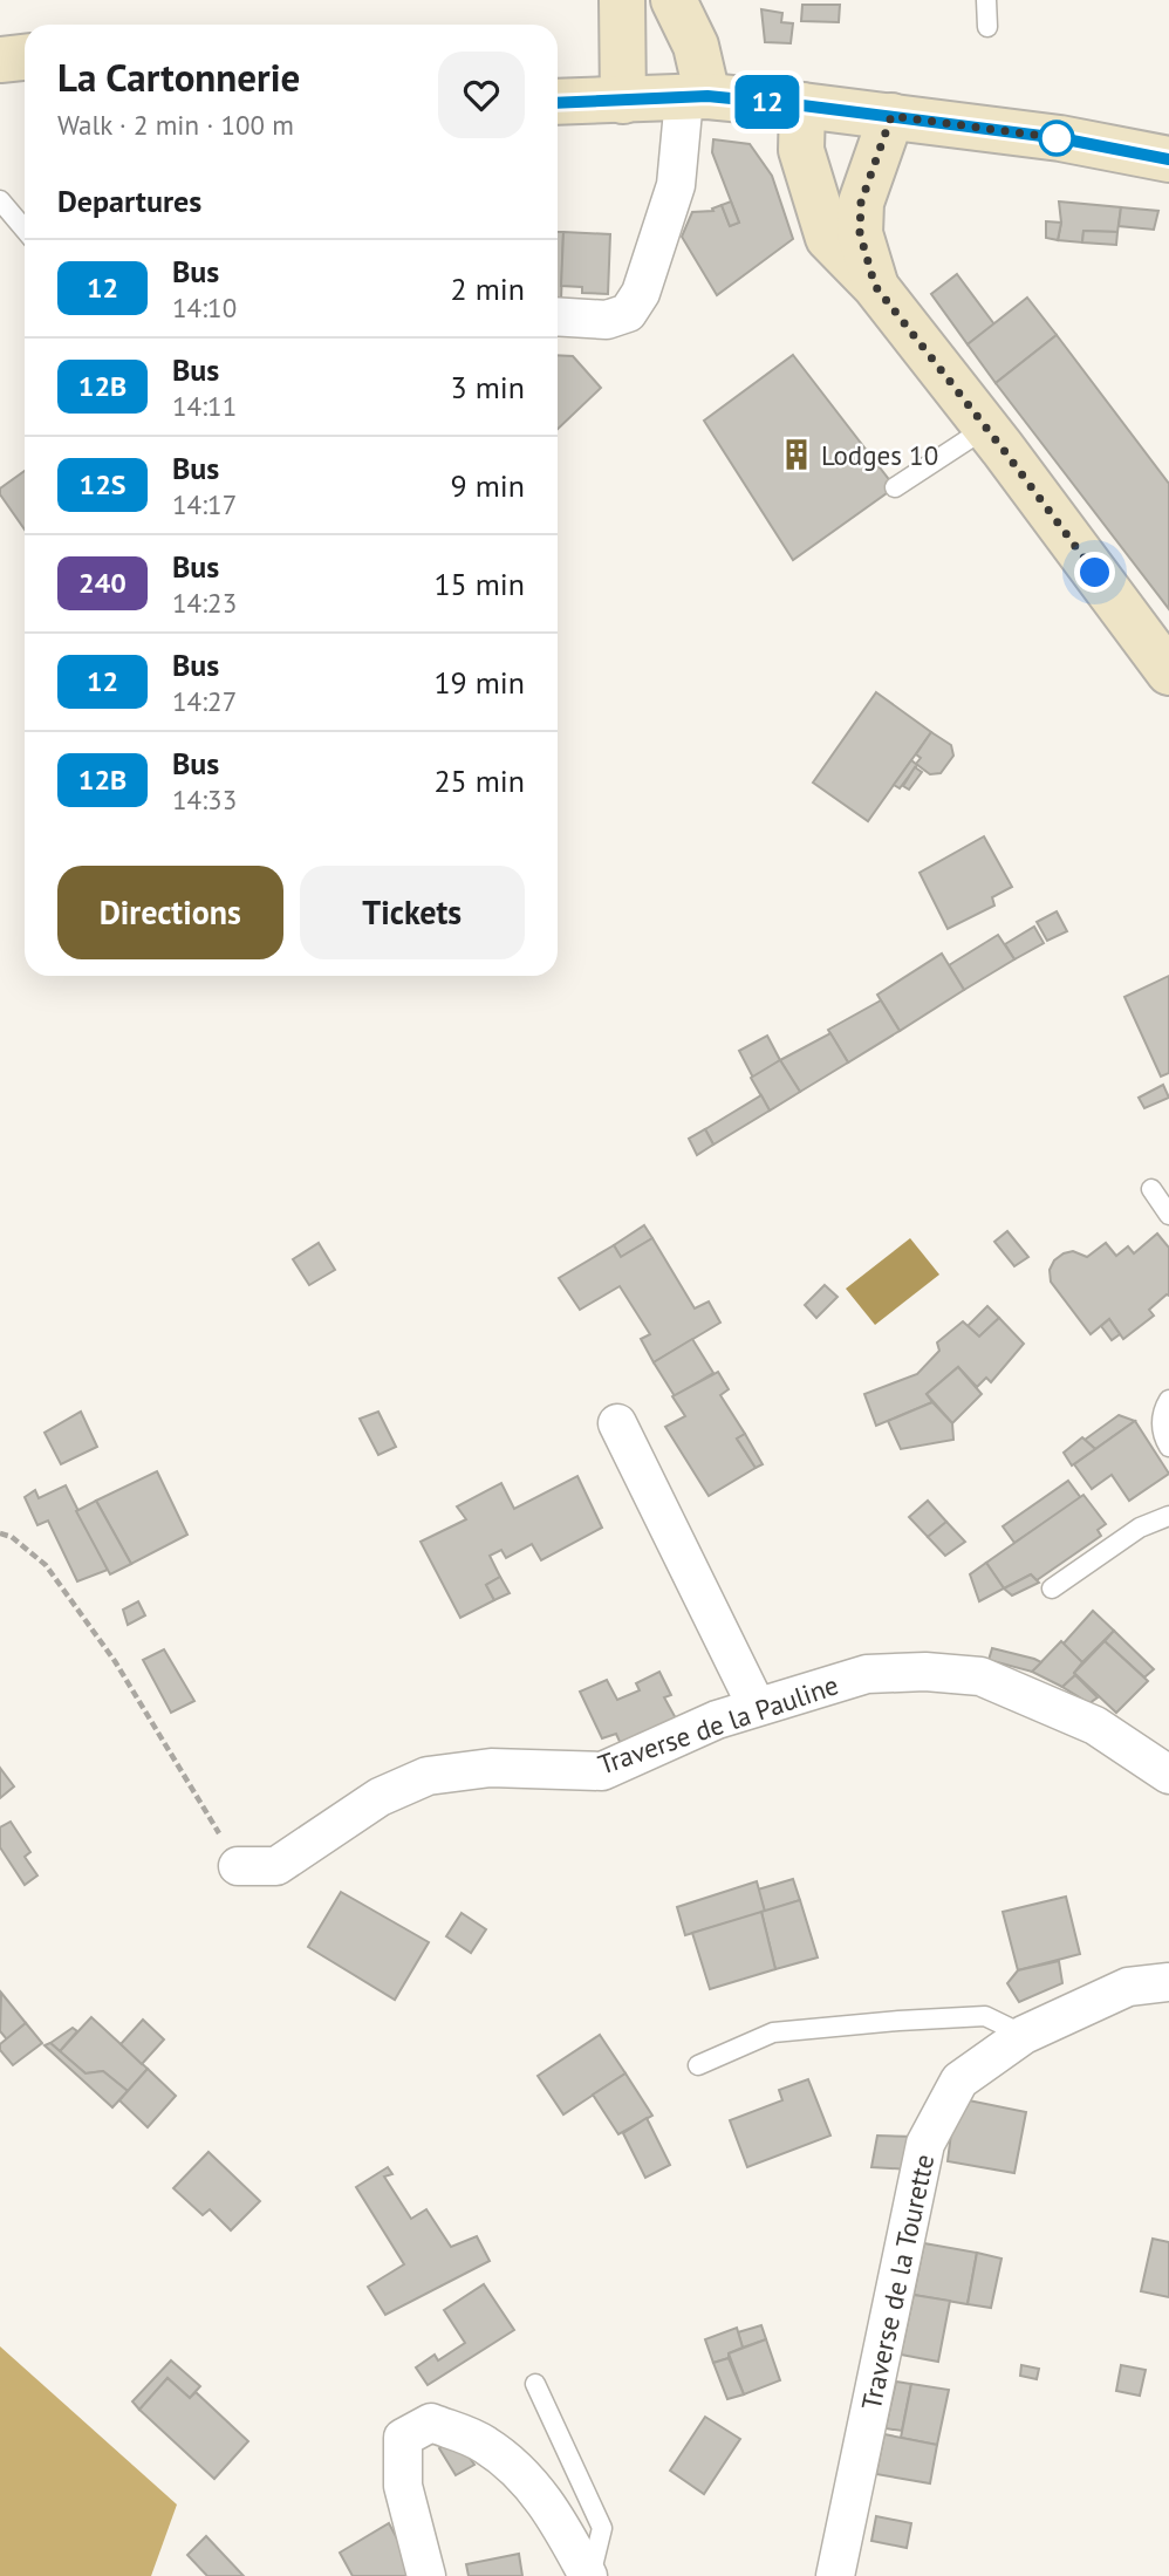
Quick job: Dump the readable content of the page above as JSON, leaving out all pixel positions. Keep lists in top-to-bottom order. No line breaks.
{"streets":{"street":["Traverse de la Pauline","Traverse de la Tourette"]},"places":{"building":["Lodges 10"]},"lines":["bus line 12"],"page":{"on_map":"12","heading":[["La Cartonnerie","Walk · 2 min · 100 m"],"Departures"],"list":[{"mark":"12","name":"Bus","note":"14:10","value":"2 min"},{"mark":"12B","name":"Bus","note":"14:11","value":"3 min"},{"mark":"12S","name":"Bus","note":"14:17","value":"9 min"},{"mark":"240","name":"Bus","note":"14:23","value":"15 min"},{"mark":"12","name":"Bus","note":"14:27","value":"19 min"},{"mark":"12B","name":"Bus","note":"14:33","value":"25 min"}],"buttons":["Directions","Tickets"]}}
